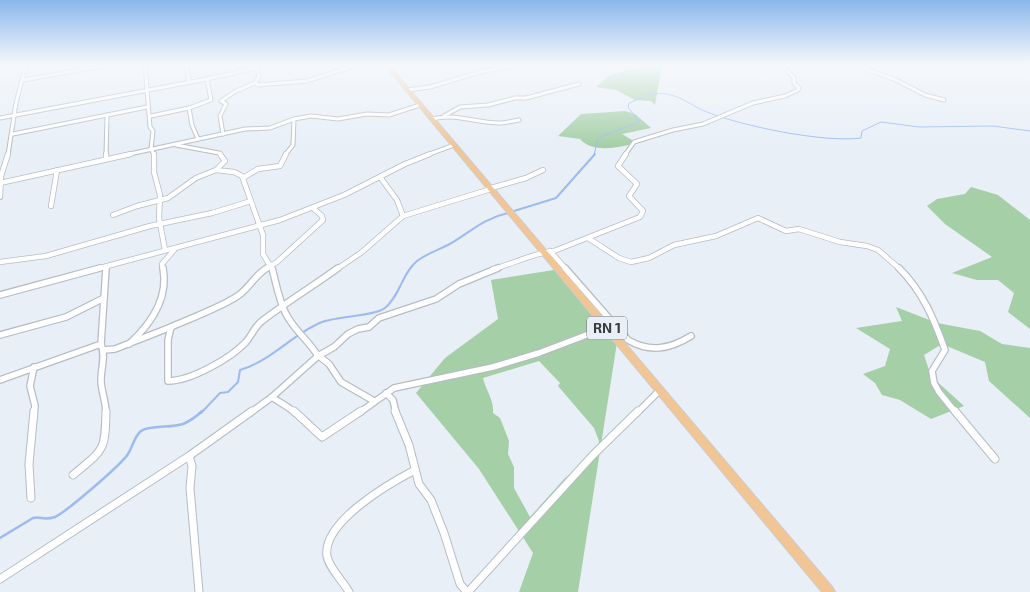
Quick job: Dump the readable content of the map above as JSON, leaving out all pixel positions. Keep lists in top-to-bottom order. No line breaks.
{"streets":{"main road":["RN 1"]}}
